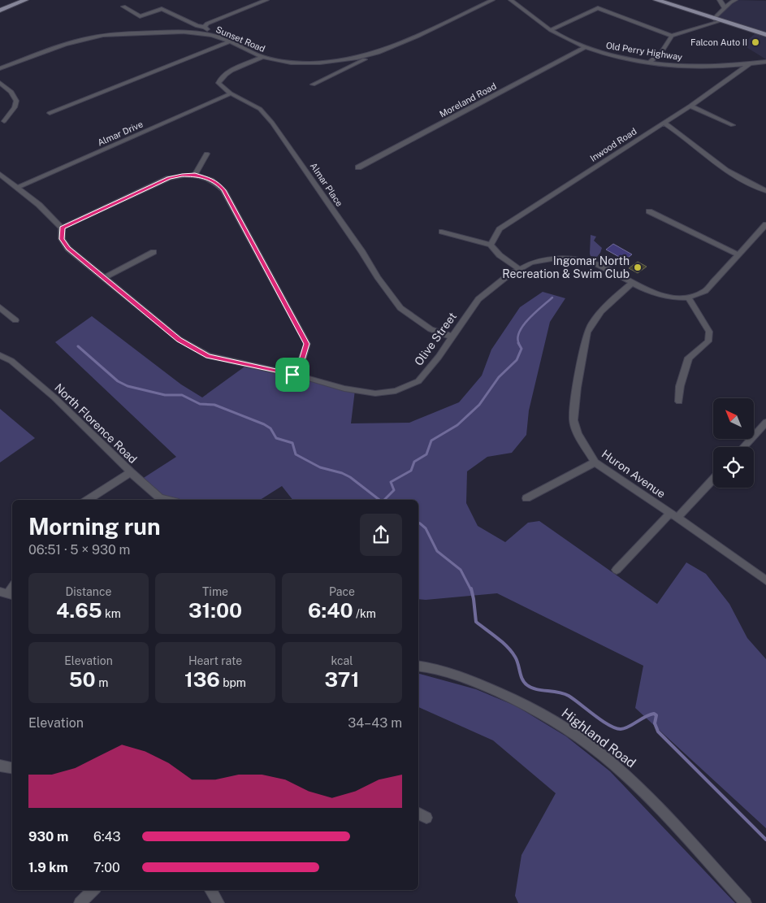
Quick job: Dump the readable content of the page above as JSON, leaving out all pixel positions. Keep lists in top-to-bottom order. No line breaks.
{"streets":{"street":["Sunset Road","Old Perry Highway","Moreland Road","Almar Drive","Inwood Road","Almar Place","Olive Street","North Florence Road","Huron Avenue","Highland Road"]},"crossings":[["Sunset Road","Almar Place"],["Old Perry Highway","Moreland Road"],["Old Perry Highway","Inwood Road"],["Almar Drive","Almar Place"],["Almar Place","Olive Street"],["Olive Street","Huron Avenue"]],"places":["Falcon Auto II","Ingomar North Recreation & Swim Club"],"north":"top left","page":{"heading":["Morning run","06:51 · 5 × 930 m"],"stats":[["Distance","4.65 km"],["Time","31:00"],["Pace","6:40 /km"],["Elevation","50 m"],["Heart rate","136 bpm"],["kcal","371"]],"chart":["Elevation","34–43 m"],"list":[{"name":"930 m","note":"6:43"},{"name":"1.9 km","note":"7:00"}]}}
